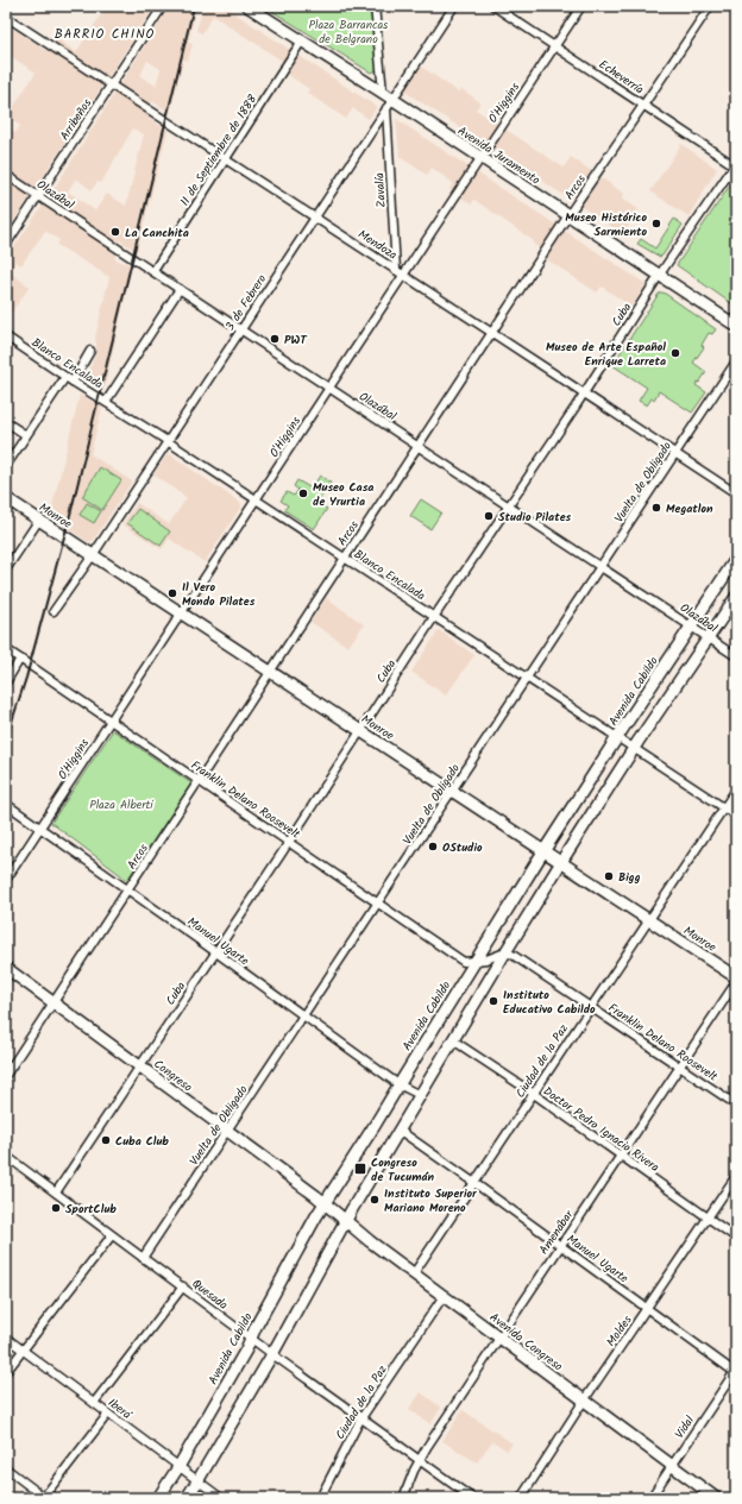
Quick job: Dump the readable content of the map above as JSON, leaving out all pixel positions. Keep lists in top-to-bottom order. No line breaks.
{"streets":{"main road":["Avenida Juramento","Monroe","Avenida Cabildo","Congreso","Avenida Congreso"],"street":["Echeverría","O'Higgins","Arribeños","11 de Septiembre de 1888","Arcos","Zavalía","Olazábal","Mendoza","3 de Febrero","Cuba","Blanco Encalada","Vuelta de Obligado","Franklin Delano Roosevelt","Manuel Ugarte","Ciudad de la Paz","Doctor Pedro Ignacio Rivera","Amenábar","Quesada","Moldes","Iberá","Vidal"]},"crossings":[["Echeverría","O'Higgins"],["Echeverría","Arcos"],["Echeverría","Cuba"],["O'Higgins","Avenida Juramento"],["O'Higgins","Olazábal"],["O'Higgins","Mendoza"],["O'Higgins","Blanco Encalada"],["O'Higgins","Monroe"],["O'Higgins","Franklin Delano Roosevelt"],["O'Higgins","Manuel Ugarte"],["Arribeños","Olazábal"],["Arribeños","Mendoza"],["11 de Septiembre de 1888","Avenida Juramento"],["11 de Septiembre de 1888","Olazábal"],["11 de Septiembre de 1888","Mendoza"],["Avenida Juramento","Arcos"],["Avenida Juramento","Zavalía"],["Avenida Juramento","3 de Febrero"],["Avenida Juramento","Cuba"],["Arcos","Olazábal"],["Arcos","Mendoza"],["Arcos","Blanco Encalada"],["Arcos","Monroe"],["Arcos","Franklin Delano Roosevelt"],["Arcos","Manuel Ugarte"],["Arcos","Congreso"],["Zavalía","Mendoza"],["Zavalía","3 de Febrero"],["Olazábal","3 de Febrero"],["Olazábal","Cuba"],["Olazábal","Vuelta de Obligado"],["Olazábal","Avenida Cabildo"],["Mendoza","3 de Febrero"],["Mendoza","Cuba"],["Mendoza","Vuelta de Obligado"],["3 de Febrero","Blanco Encalada"],["3 de Febrero","Monroe"],["Cuba","Blanco Encalada"],["Cuba","Monroe"],["Cuba","Franklin Delano Roosevelt"],["Cuba","Manuel Ugarte"],["Cuba","Congreso"],["Cuba","Quesada"],["Blanco Encalada","Vuelta de Obligado"],["Blanco Encalada","Avenida Cabildo"],["Blanco Encalada","Ciudad de la Paz"],["Vuelta de Obligado","Monroe"],["Vuelta de Obligado","Franklin Delano Roosevelt"],["Vuelta de Obligado","Manuel Ugarte"],["Vuelta de Obligado","Congreso"],["Vuelta de Obligado","Quesada"],["Monroe","Avenida Cabildo"],["Monroe","Ciudad de la Paz"],["Avenida Cabildo","Franklin Delano Roosevelt"],["Avenida Cabildo","Manuel Ugarte"],["Avenida Cabildo","Congreso"],["Avenida Cabildo","Quesada"],["Avenida Cabildo","Avenida Congreso"],["Avenida Cabildo","Iberá"],["Franklin Delano Roosevelt","Ciudad de la Paz"],["Franklin Delano Roosevelt","Amenábar"],["Manuel Ugarte","Ciudad de la Paz"],["Manuel Ugarte","Amenábar"],["Manuel Ugarte","Moldes"],["Manuel Ugarte","Vidal"],["Ciudad de la Paz","Doctor Pedro Ignacio Rivera"],["Ciudad de la Paz","Quesada"],["Ciudad de la Paz","Avenida Congreso"],["Congreso","Avenida Congreso"],["Doctor Pedro Ignacio Rivera","Amenábar"],["Doctor Pedro Ignacio Rivera","Moldes"],["Amenábar","Quesada"],["Amenábar","Avenida Congreso"],["Moldes","Avenida Congreso"],["Avenida Congreso","Vidal"]],"districts":["BARRIO CHINO"],"parks":["Plaza Barrancas de Belgrano","Plaza Alberti"],"places":{"other":["Museo Histórico Sarmiento","La Canchita","PWT","Museo de Arte Español Enrique Larreta","Museo Casa de Yrurtia","Megatlon","Studio Pilates","Il Vero Mondo Pilates","OStudio","Bigg","Instituto Educativo Cabildo","Cuba Club","Instituto Superior Mariano Moreno","SportClub"],"transit":["Congreso de Tucumán"]}}
